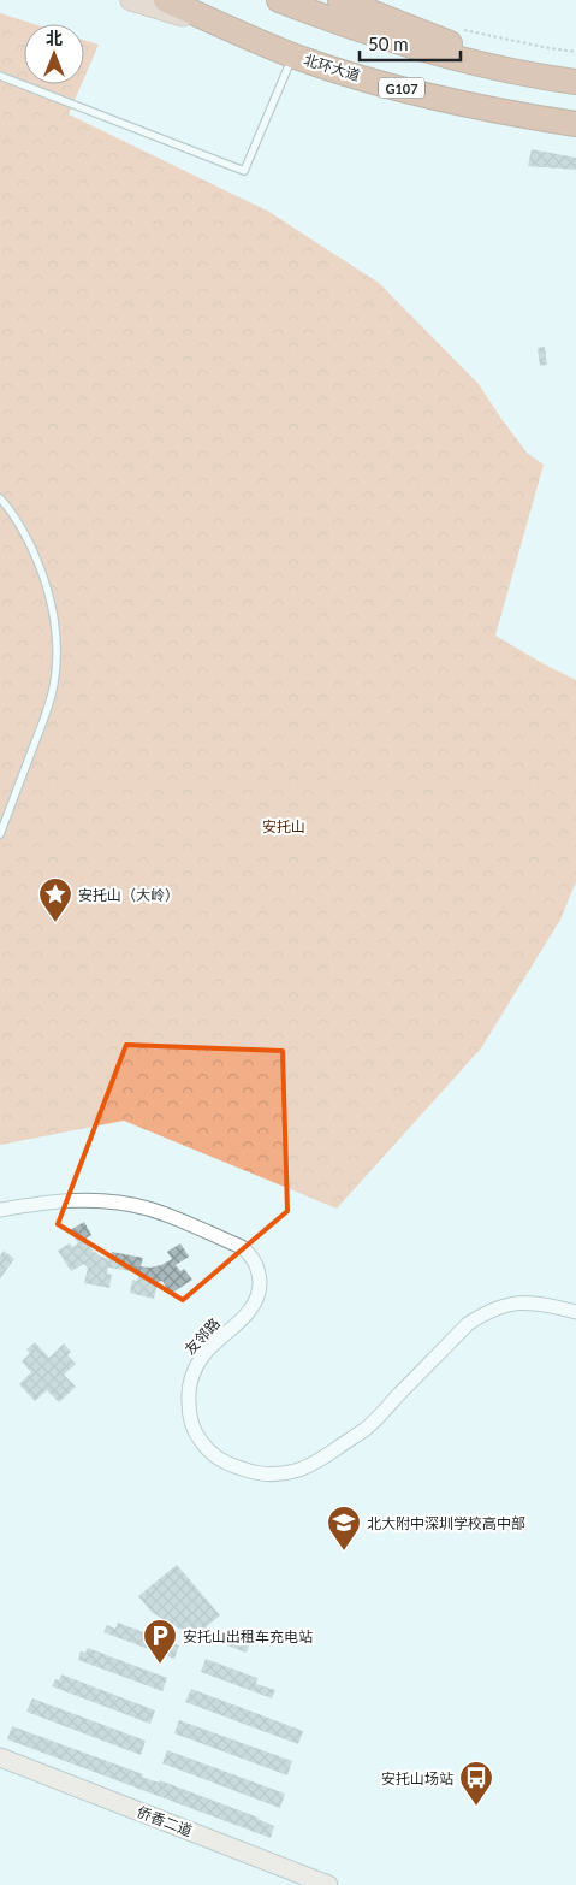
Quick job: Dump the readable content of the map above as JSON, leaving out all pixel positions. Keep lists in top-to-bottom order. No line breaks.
{"streets":{"highway":["北环大道","G107"],"street":["友邻路","侨香二道"]},"parks":["安托山"],"places":{"place":["安托山（大岭）"],"school or university":["北大附中深圳学校高中部"],"parking":["安托山出租车充电站"],"bus stop":["安托山场站"]},"scale_bar":"50 m","north":"top"}
